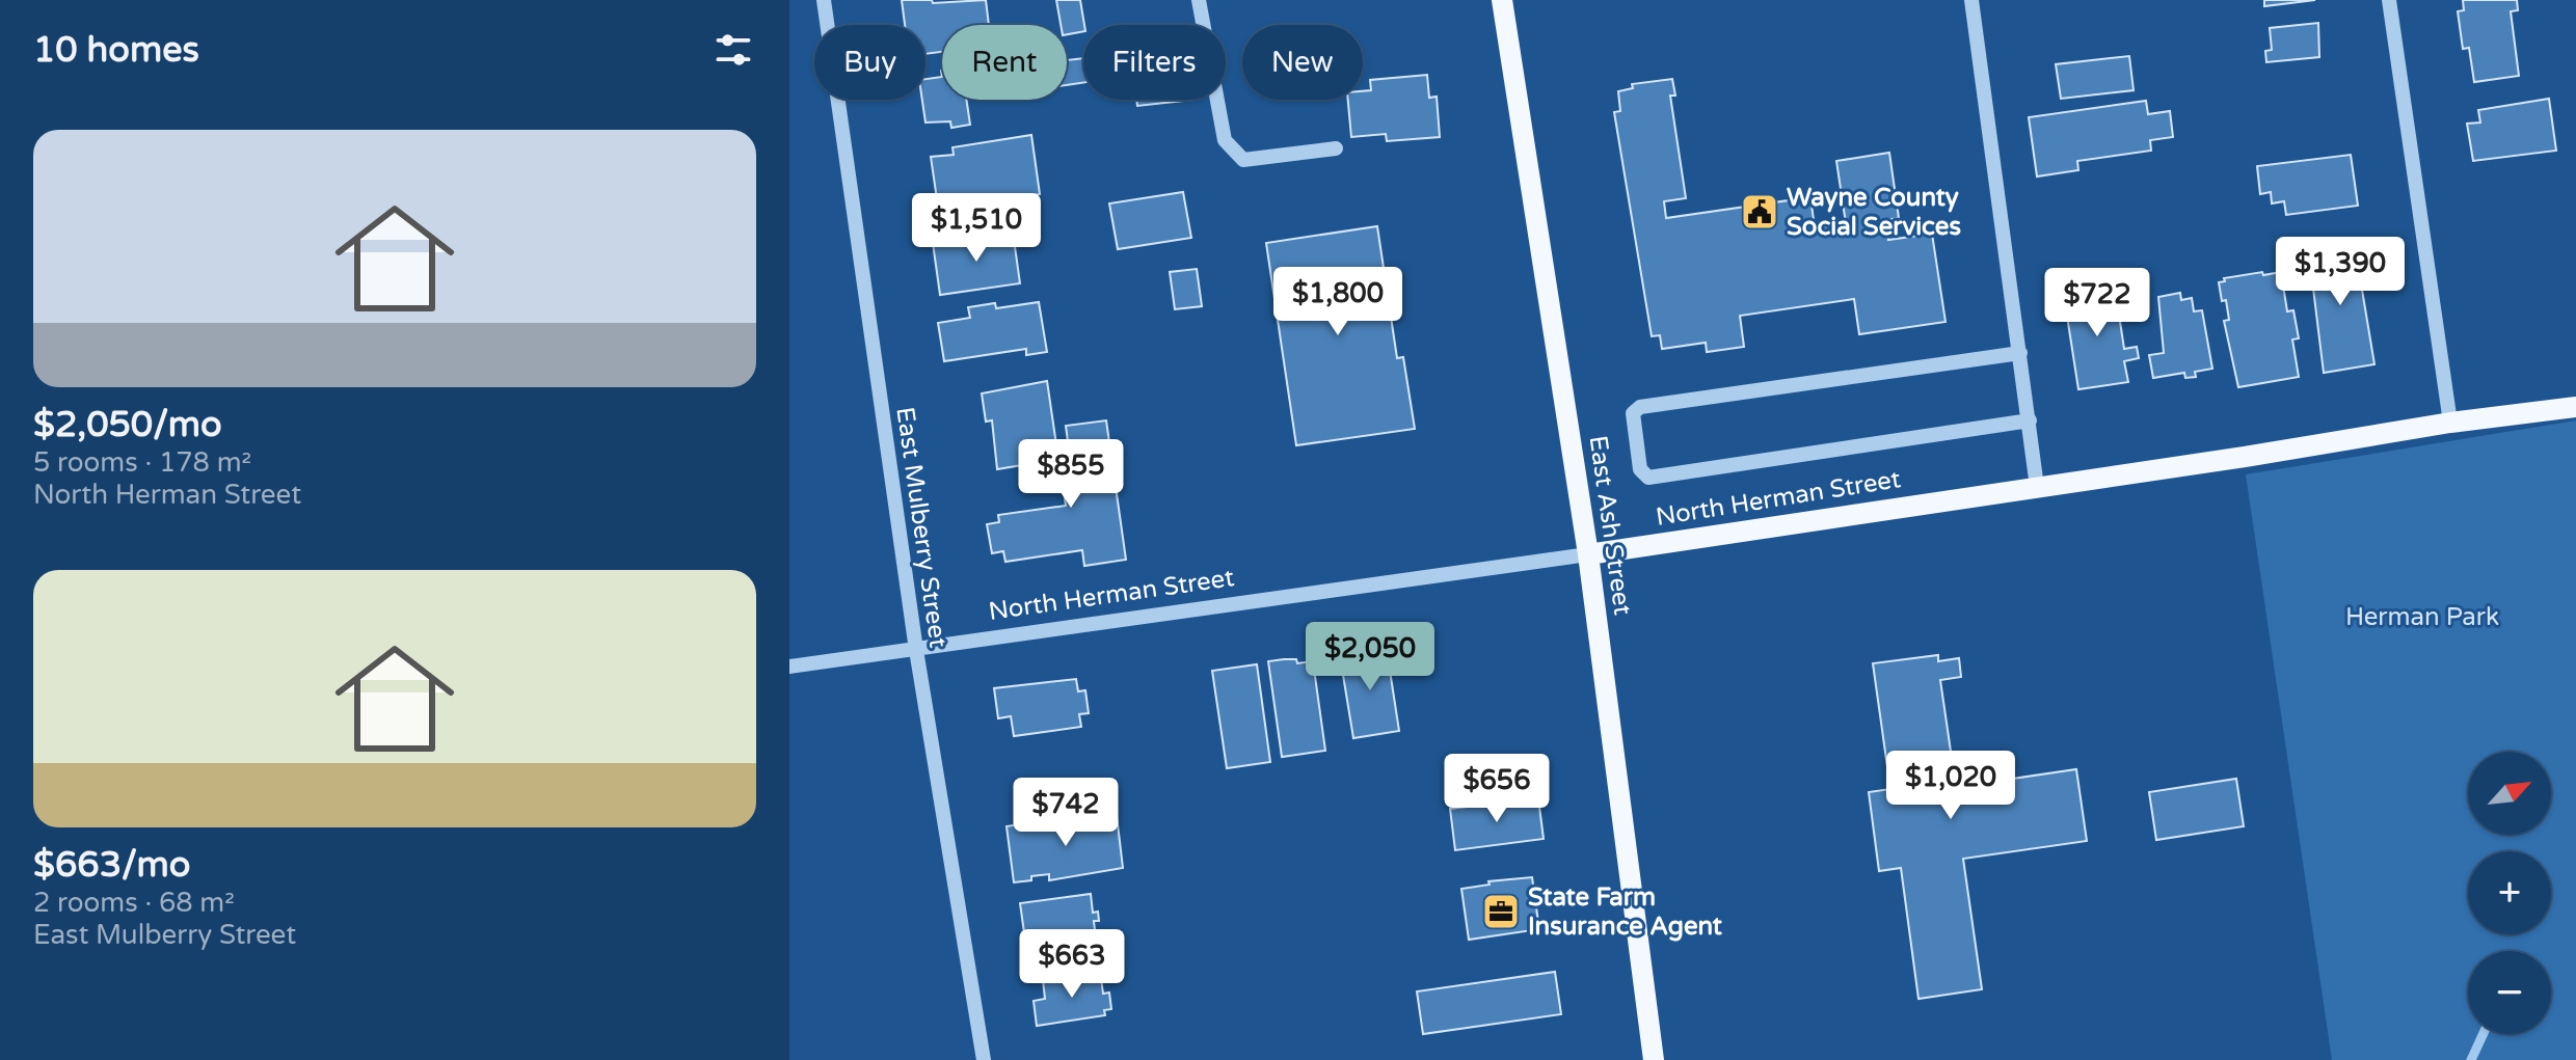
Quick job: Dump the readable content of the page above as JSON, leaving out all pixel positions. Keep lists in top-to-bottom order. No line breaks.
{"streets":{"main road":["North Herman Street","East Ash Street"],"street":["East Mulberry Street"]},"crossings":[["North Herman Street","East Ash Street"],["North Herman Street","East Mulberry Street"]],"parks":["Herman Park"],"places":{"public building":["Wayne County Social Services"],"office":["State Farm Insurance Agent"]},"north":"top right","page":{"heading":"10 homes","chip":["Buy","Rent","Filters","New"],"list":[{"name":"$2,050/mo","note":"5 rooms · 178 m² · North Herman Street"},{"name":"$663/mo","note":"2 rooms · 68 m² · East Mulberry Street"}],"price":["$1,510","$1,390","$1,800","$722","$855","$2,050","$1,020","$656","$742","$663"],"map_buttons":["+","−"]}}
